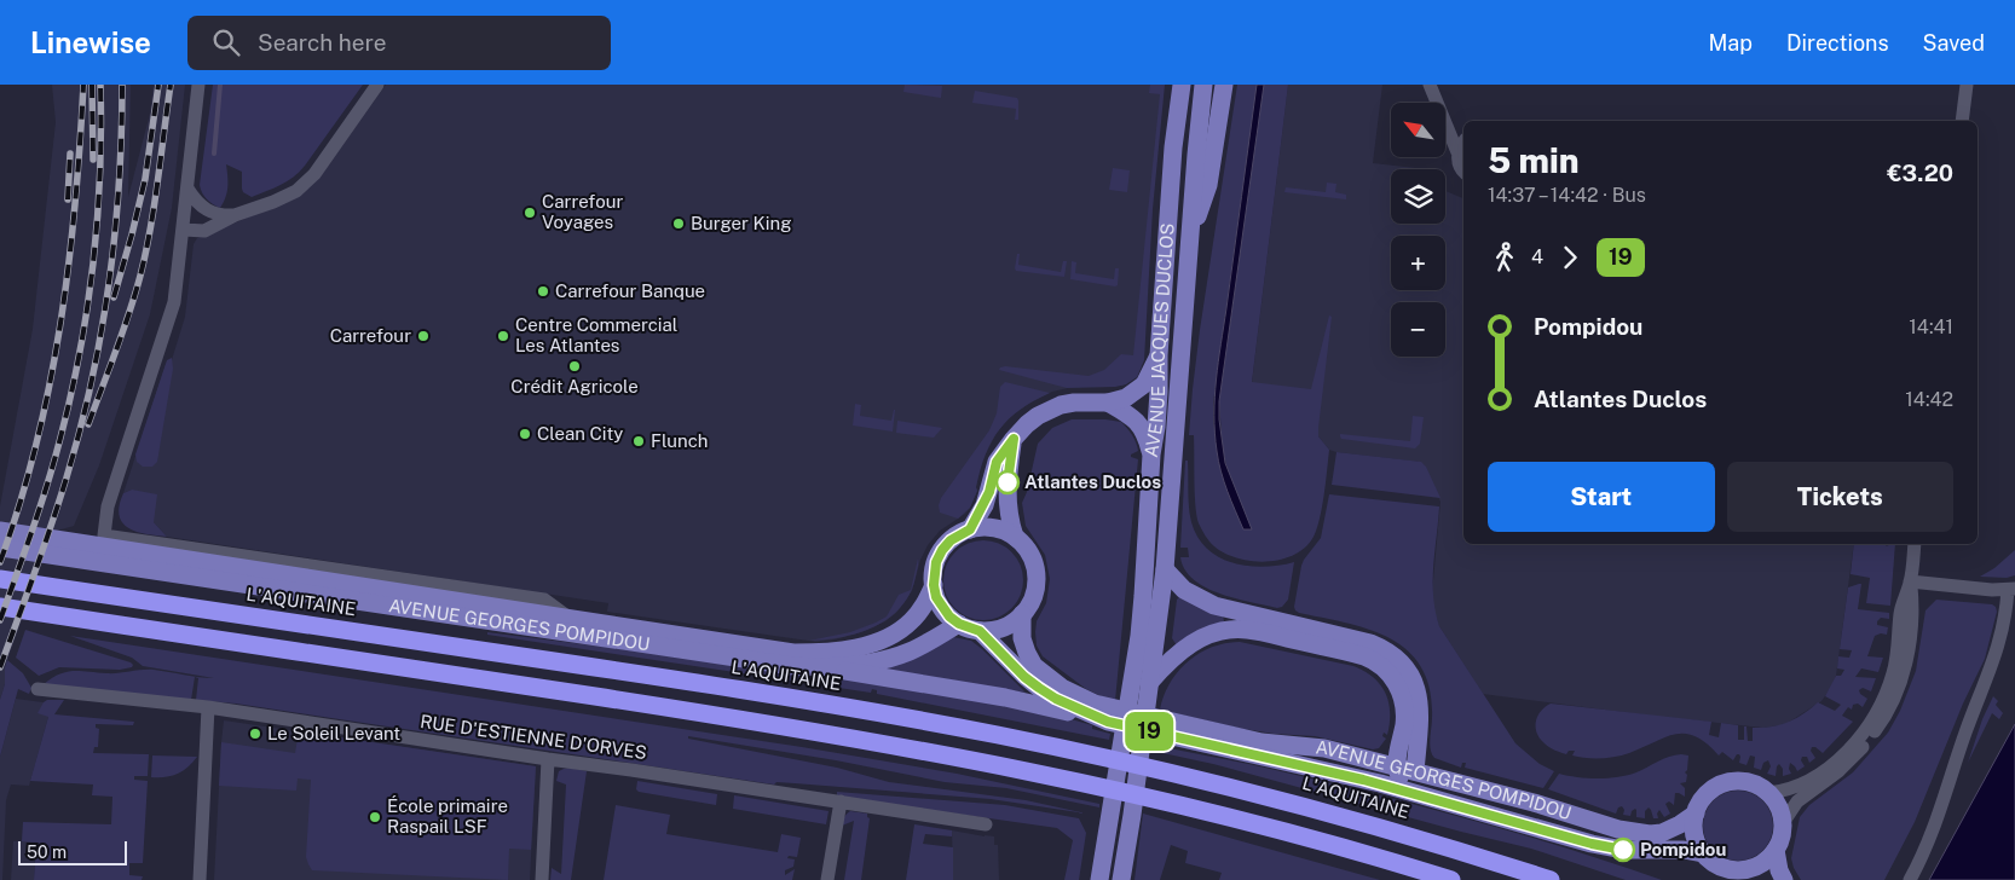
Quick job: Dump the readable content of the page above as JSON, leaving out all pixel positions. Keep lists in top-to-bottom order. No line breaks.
{"streets":{"highway":["L'AQUITAINE"],"main road":["AVENUE JACQUES DUCLOS","AVENUE GEORGES POMPIDOU"],"street":["RUE D'ESTIENNE D'ORVES"]},"places":["Carrefour Voyages","Burger King","Carrefour Banque","Carrefour","Centre Commercial Les Atlantes","Crédit Agricole","Clean City","Flunch","Atlantes Duclos","Le Soleil Levant","École primaire Raspail LSF","Pompidou"],"lines":["bus line 19"],"scale_bar":"50 m","north":"top left","page":{"header":"Linewise","search":"Search here","nav":["Map","Directions","Saved"],"on_map":"19","map_buttons":["+","−"],"heading":["5 min","14:37 – 14:42 · Bus","€3.20"],"legs":["4","19"],"list":[{"name":"Pompidou","value":"14:41"},{"name":"Atlantes Duclos","value":"14:42"}],"buttons":["Start","Tickets"],"scale":"50 m"}}
